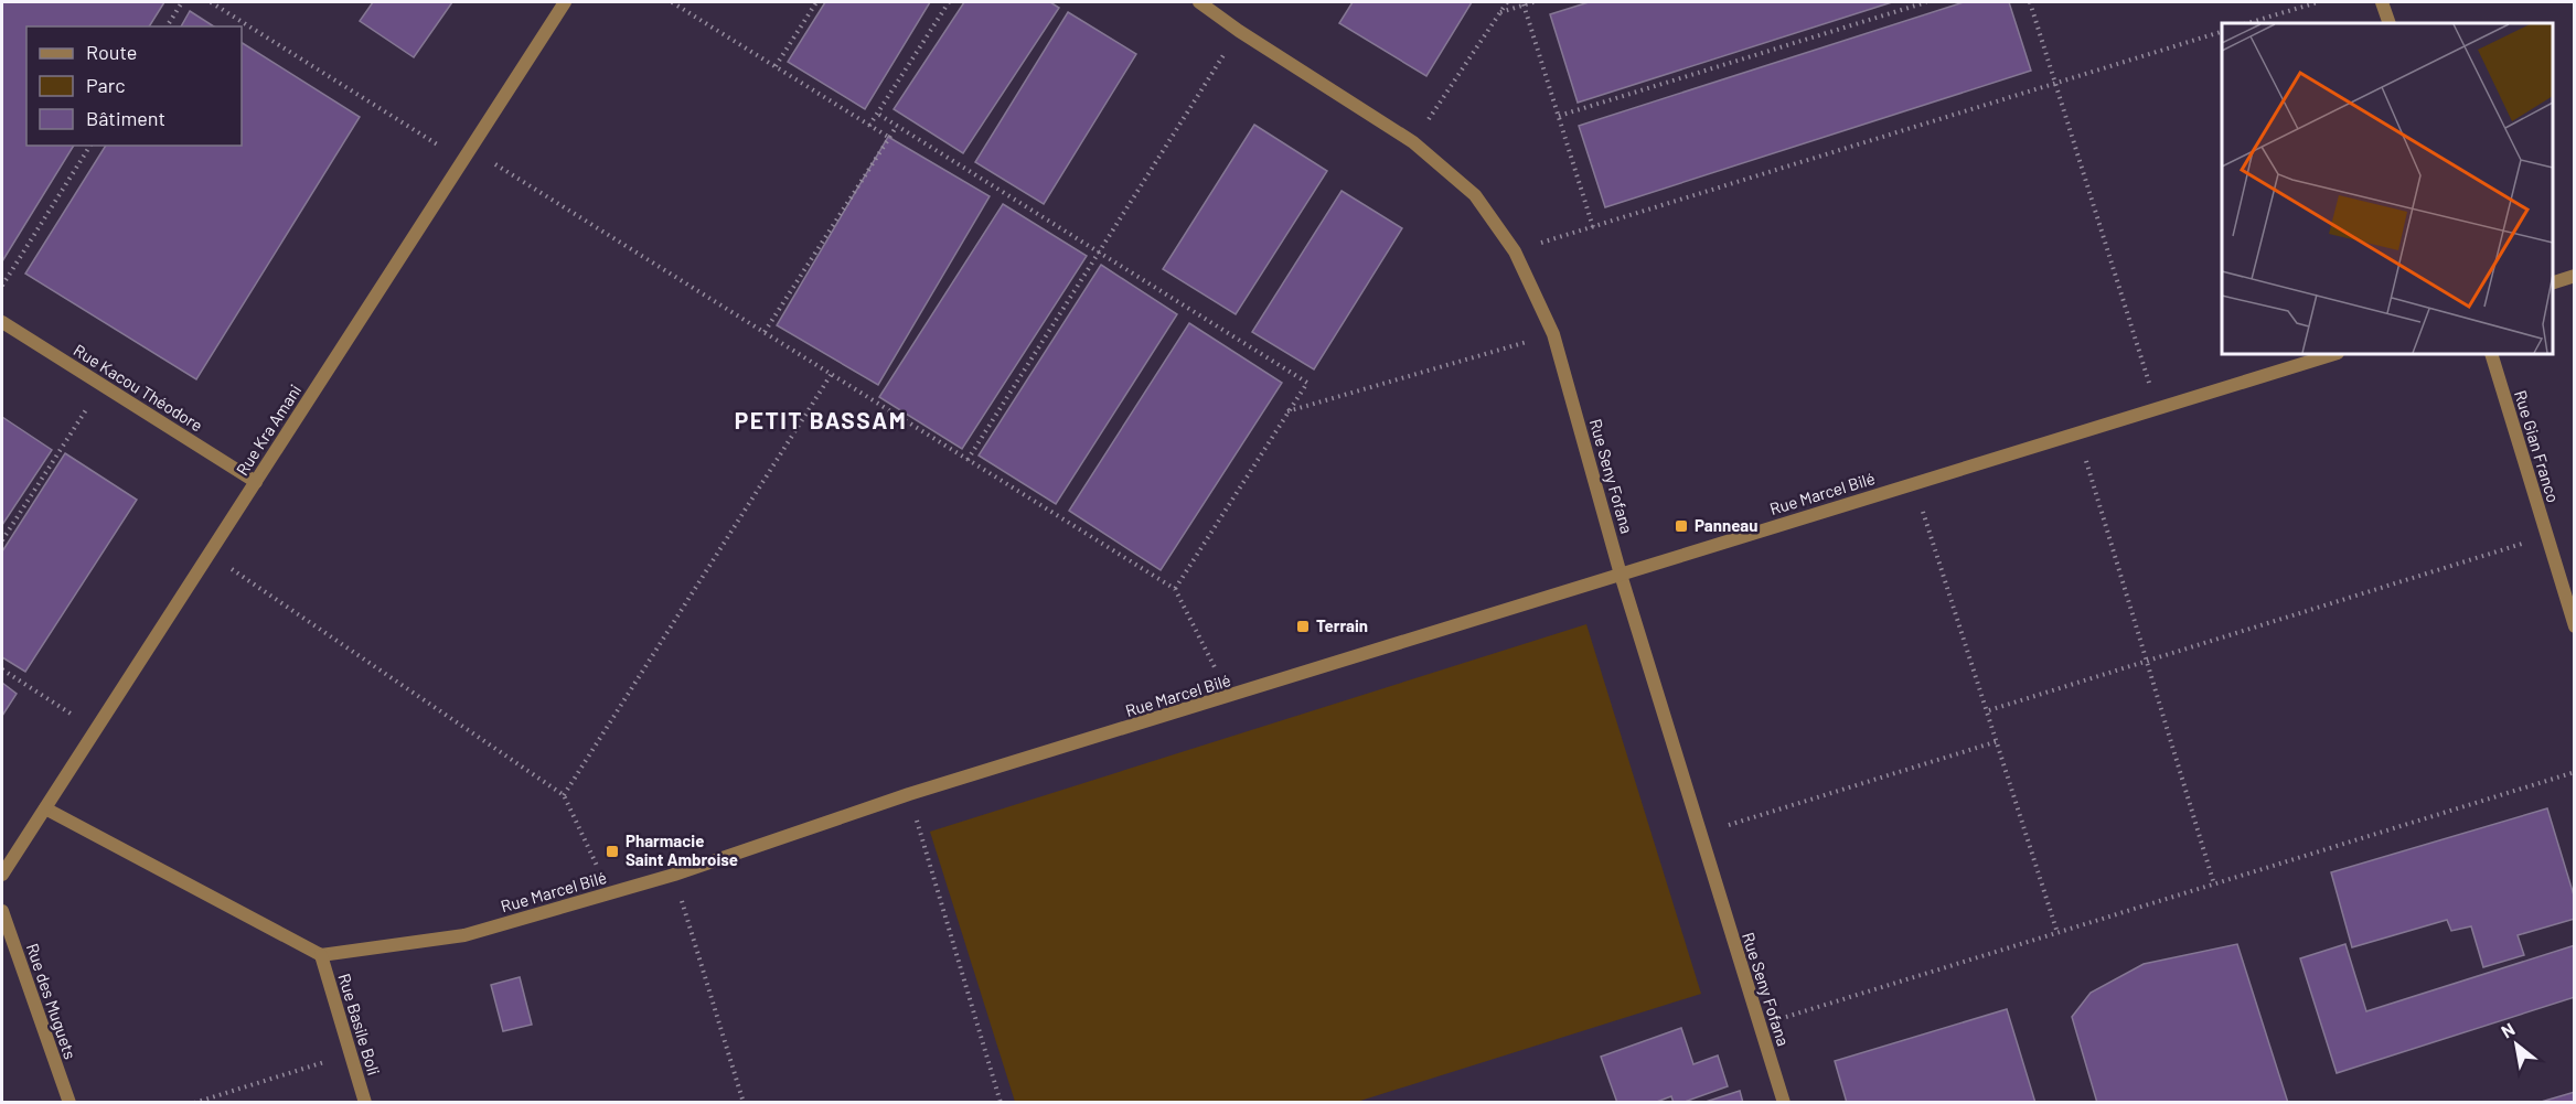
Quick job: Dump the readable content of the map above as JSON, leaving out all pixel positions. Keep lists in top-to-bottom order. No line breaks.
{"streets":{"street":["Rue Kacou Théodore","Rue Kra Amani","Rue Gian Franco","Rue Seny Fofana","Rue Marcel Bilé","Rue des Muguets","Rue Basile Boli"]},"crossings":[["Rue Kacou Théodore","Rue Kra Amani"],["Rue Seny Fofana","Rue Marcel Bilé"],["Rue Marcel Bilé","Rue Basile Boli"]],"districts":["PETIT BASSAM"],"places":{"transit":["Panneau","Terrain","Pharmacie Saint Ambroise"]},"legend":["Route","Parc","Bâtiment"],"north":"top left"}
